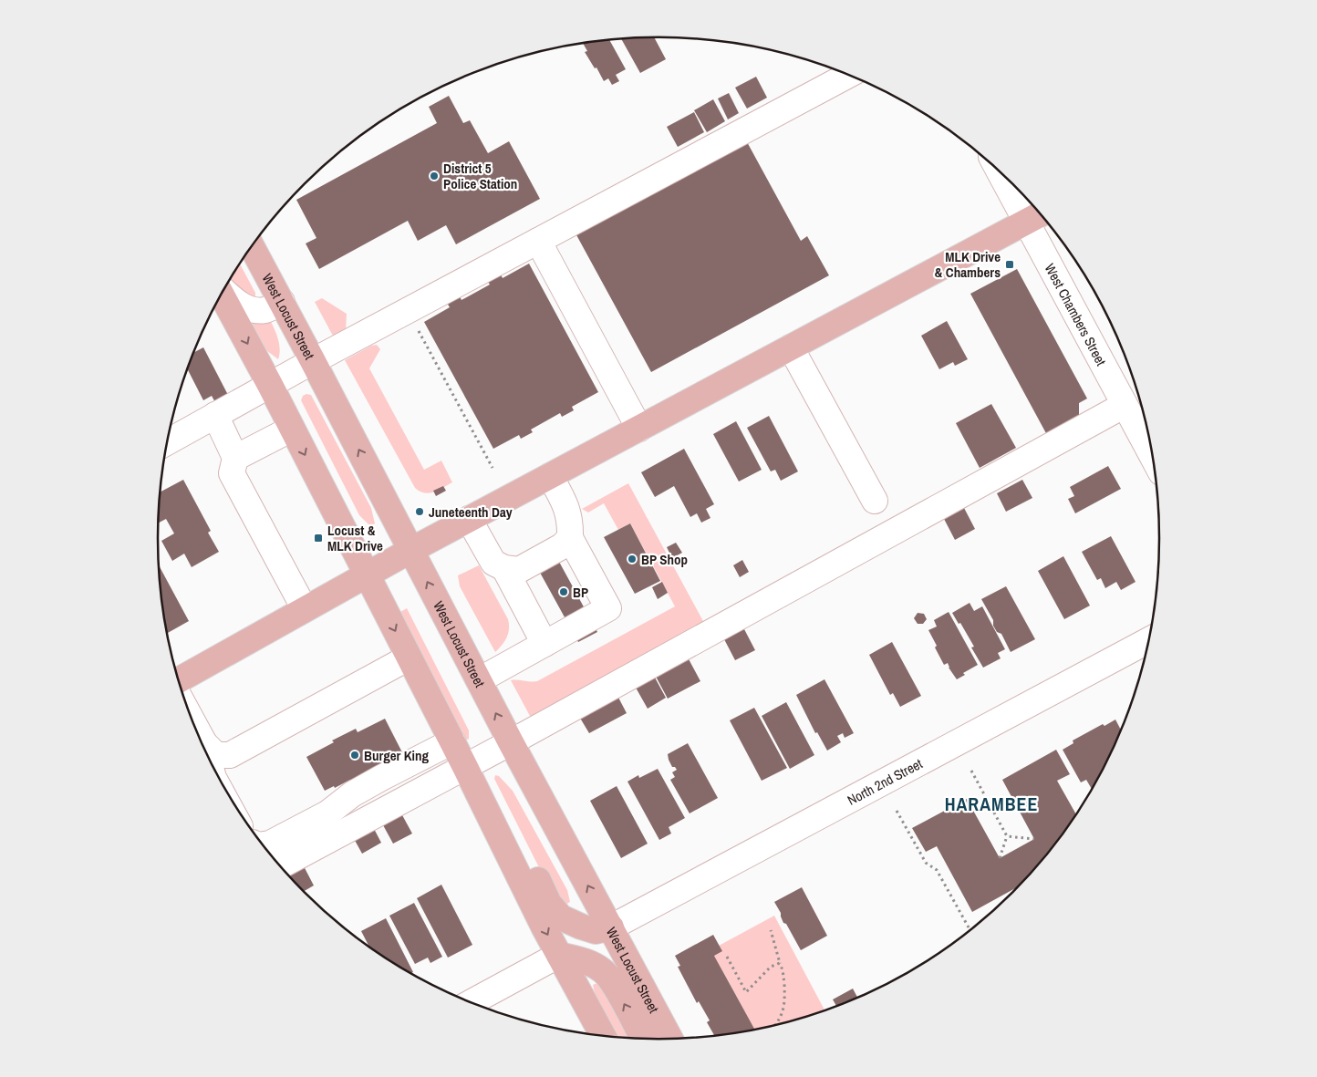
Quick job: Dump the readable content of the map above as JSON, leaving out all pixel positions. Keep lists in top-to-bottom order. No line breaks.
{"streets":{"main road":["West Locust Street"],"street":["West Chambers Street","North 2nd Street"]},"crossings":[["West Locust Street","North 2nd Street"]],"districts":["HARAMBEE"],"places":{"other":["District 5 Police Station","Juneteenth Day","BP Shop","BP","Burger King"],"transit":["MLK Drive & Chambers","Locust & MLK Drive"]}}
